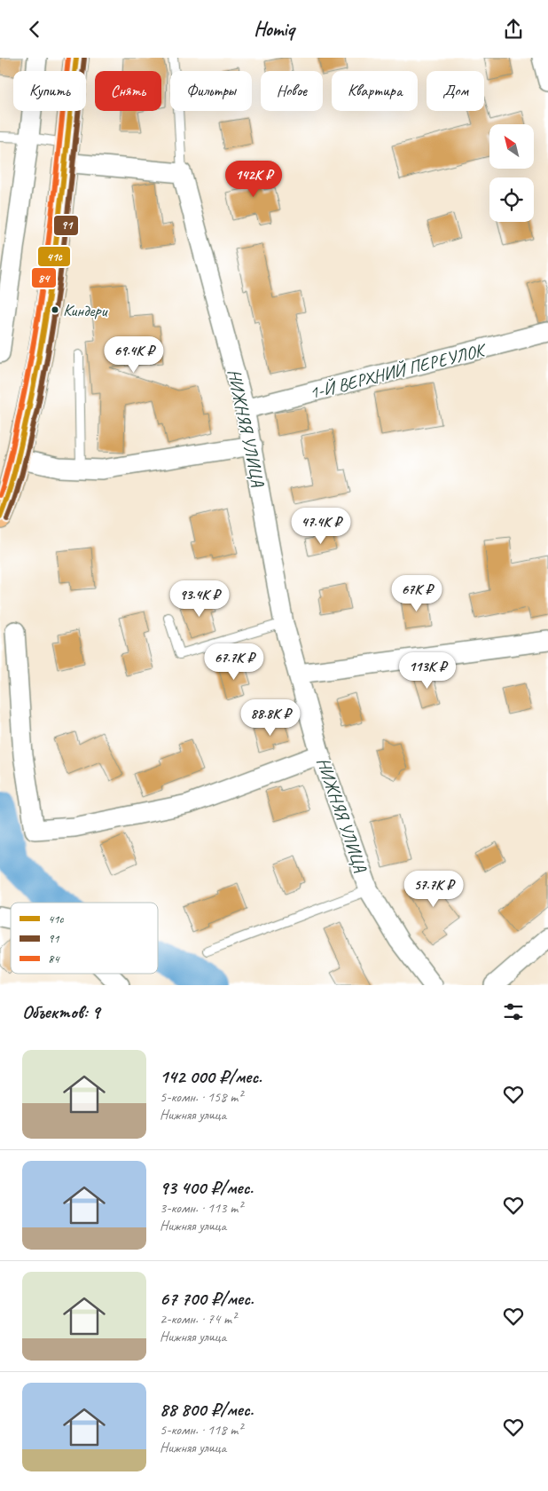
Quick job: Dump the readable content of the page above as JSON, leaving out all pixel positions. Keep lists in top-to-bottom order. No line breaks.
{"streets":{"street":["1-Й ВЕРХНИЙ ПЕРЕУЛОК","НИЖНЯЯ УЛИЦА"]},"crossings":[["1-Й ВЕРХНИЙ ПЕРЕУЛОК","НИЖНЯЯ УЛИЦА"]],"places":["Киндери"],"lines":["transit line 41с","transit line 84","transit line 91"],"legend":["41с","91","84"],"north":"top left","page":{"header":"Homiq","chip":["Купить","Снять","Фильтры","Новое","Квартира","Дом"],"price":["142K ₽","69.4K ₽","47.4K ₽","67K ₽","93.4K ₽","67.7K ₽","113K ₽","88.8K ₽","57.7K ₽"],"heading":"Объектов: 9","list":[{"name":"142 000 ₽/мес.","note":"5-комн. · 158 m² · Нижняя улица"},{"name":"93 400 ₽/мес.","note":"3-комн. · 113 m² · Нижняя улица"},{"name":"67 700 ₽/мес.","note":"2-комн. · 74 m² · Нижняя улица"},{"name":"88 800 ₽/мес.","note":"5-комн. · 118 m² · Нижняя улица"}]}}
